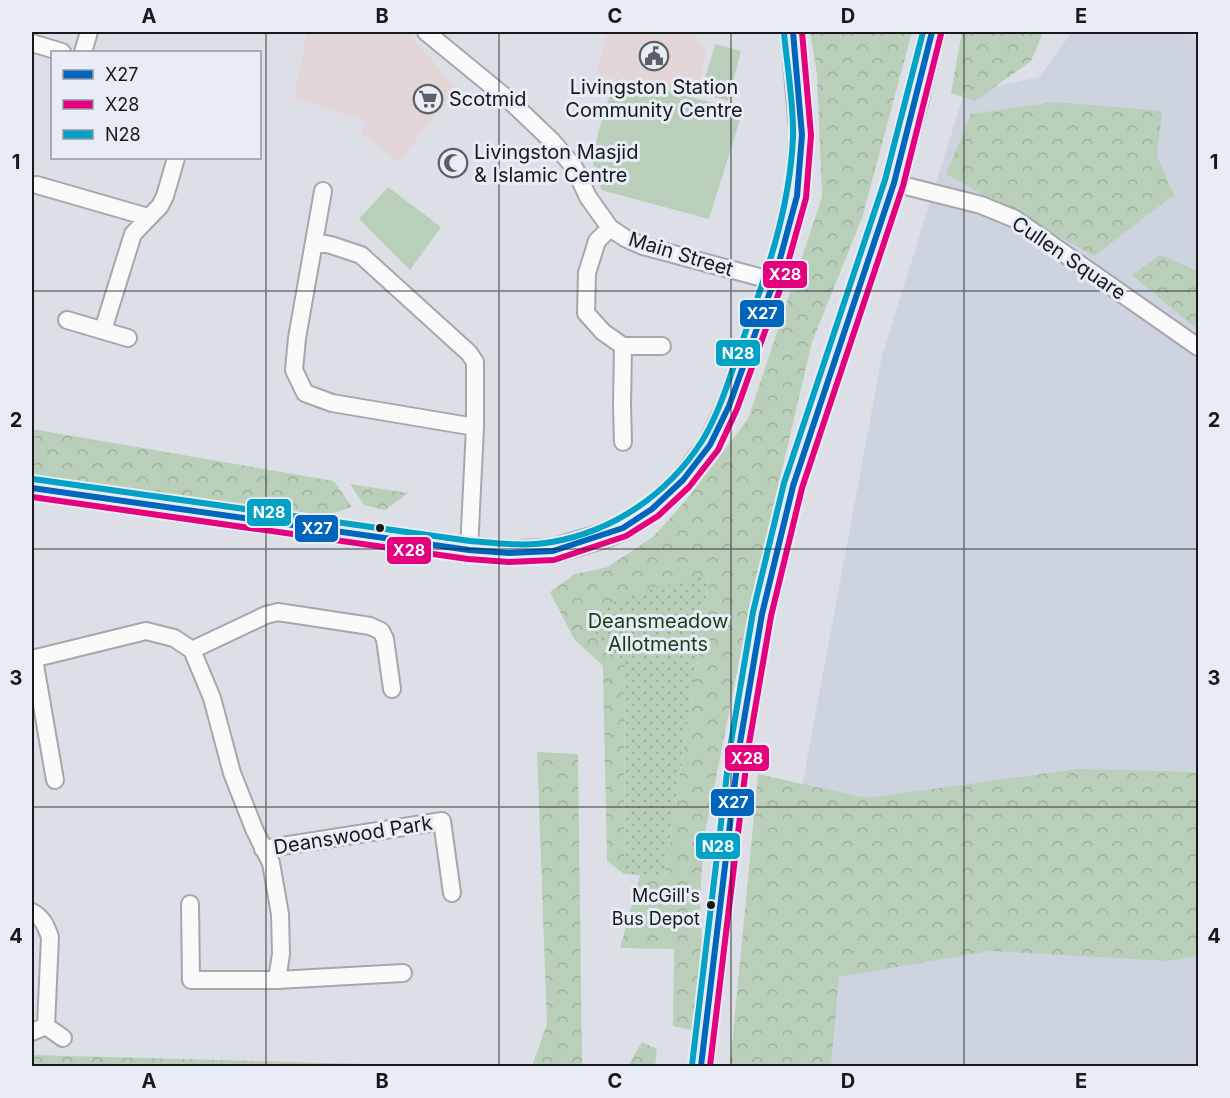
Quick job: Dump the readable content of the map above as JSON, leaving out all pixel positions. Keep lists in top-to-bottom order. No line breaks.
{"streets":{"street":["Main Street","Cullen Square","Deanswood Park"]},"parks":["Deansmeadow Allotments"],"places":{"public building":["Livingston Station Community Centre"],"supermarket":["Scotmid"],"mosque":["Livingston Masjid & Islamic Centre"],"other":["McGill's Bus Depot"]},"lines":["transit line X27","transit line X28","transit line N28"],"legend":["X27","X28","N28"],"grid":{"columns":["A","B","C","D","E"],"rows":["1","2","3","4"]}}
